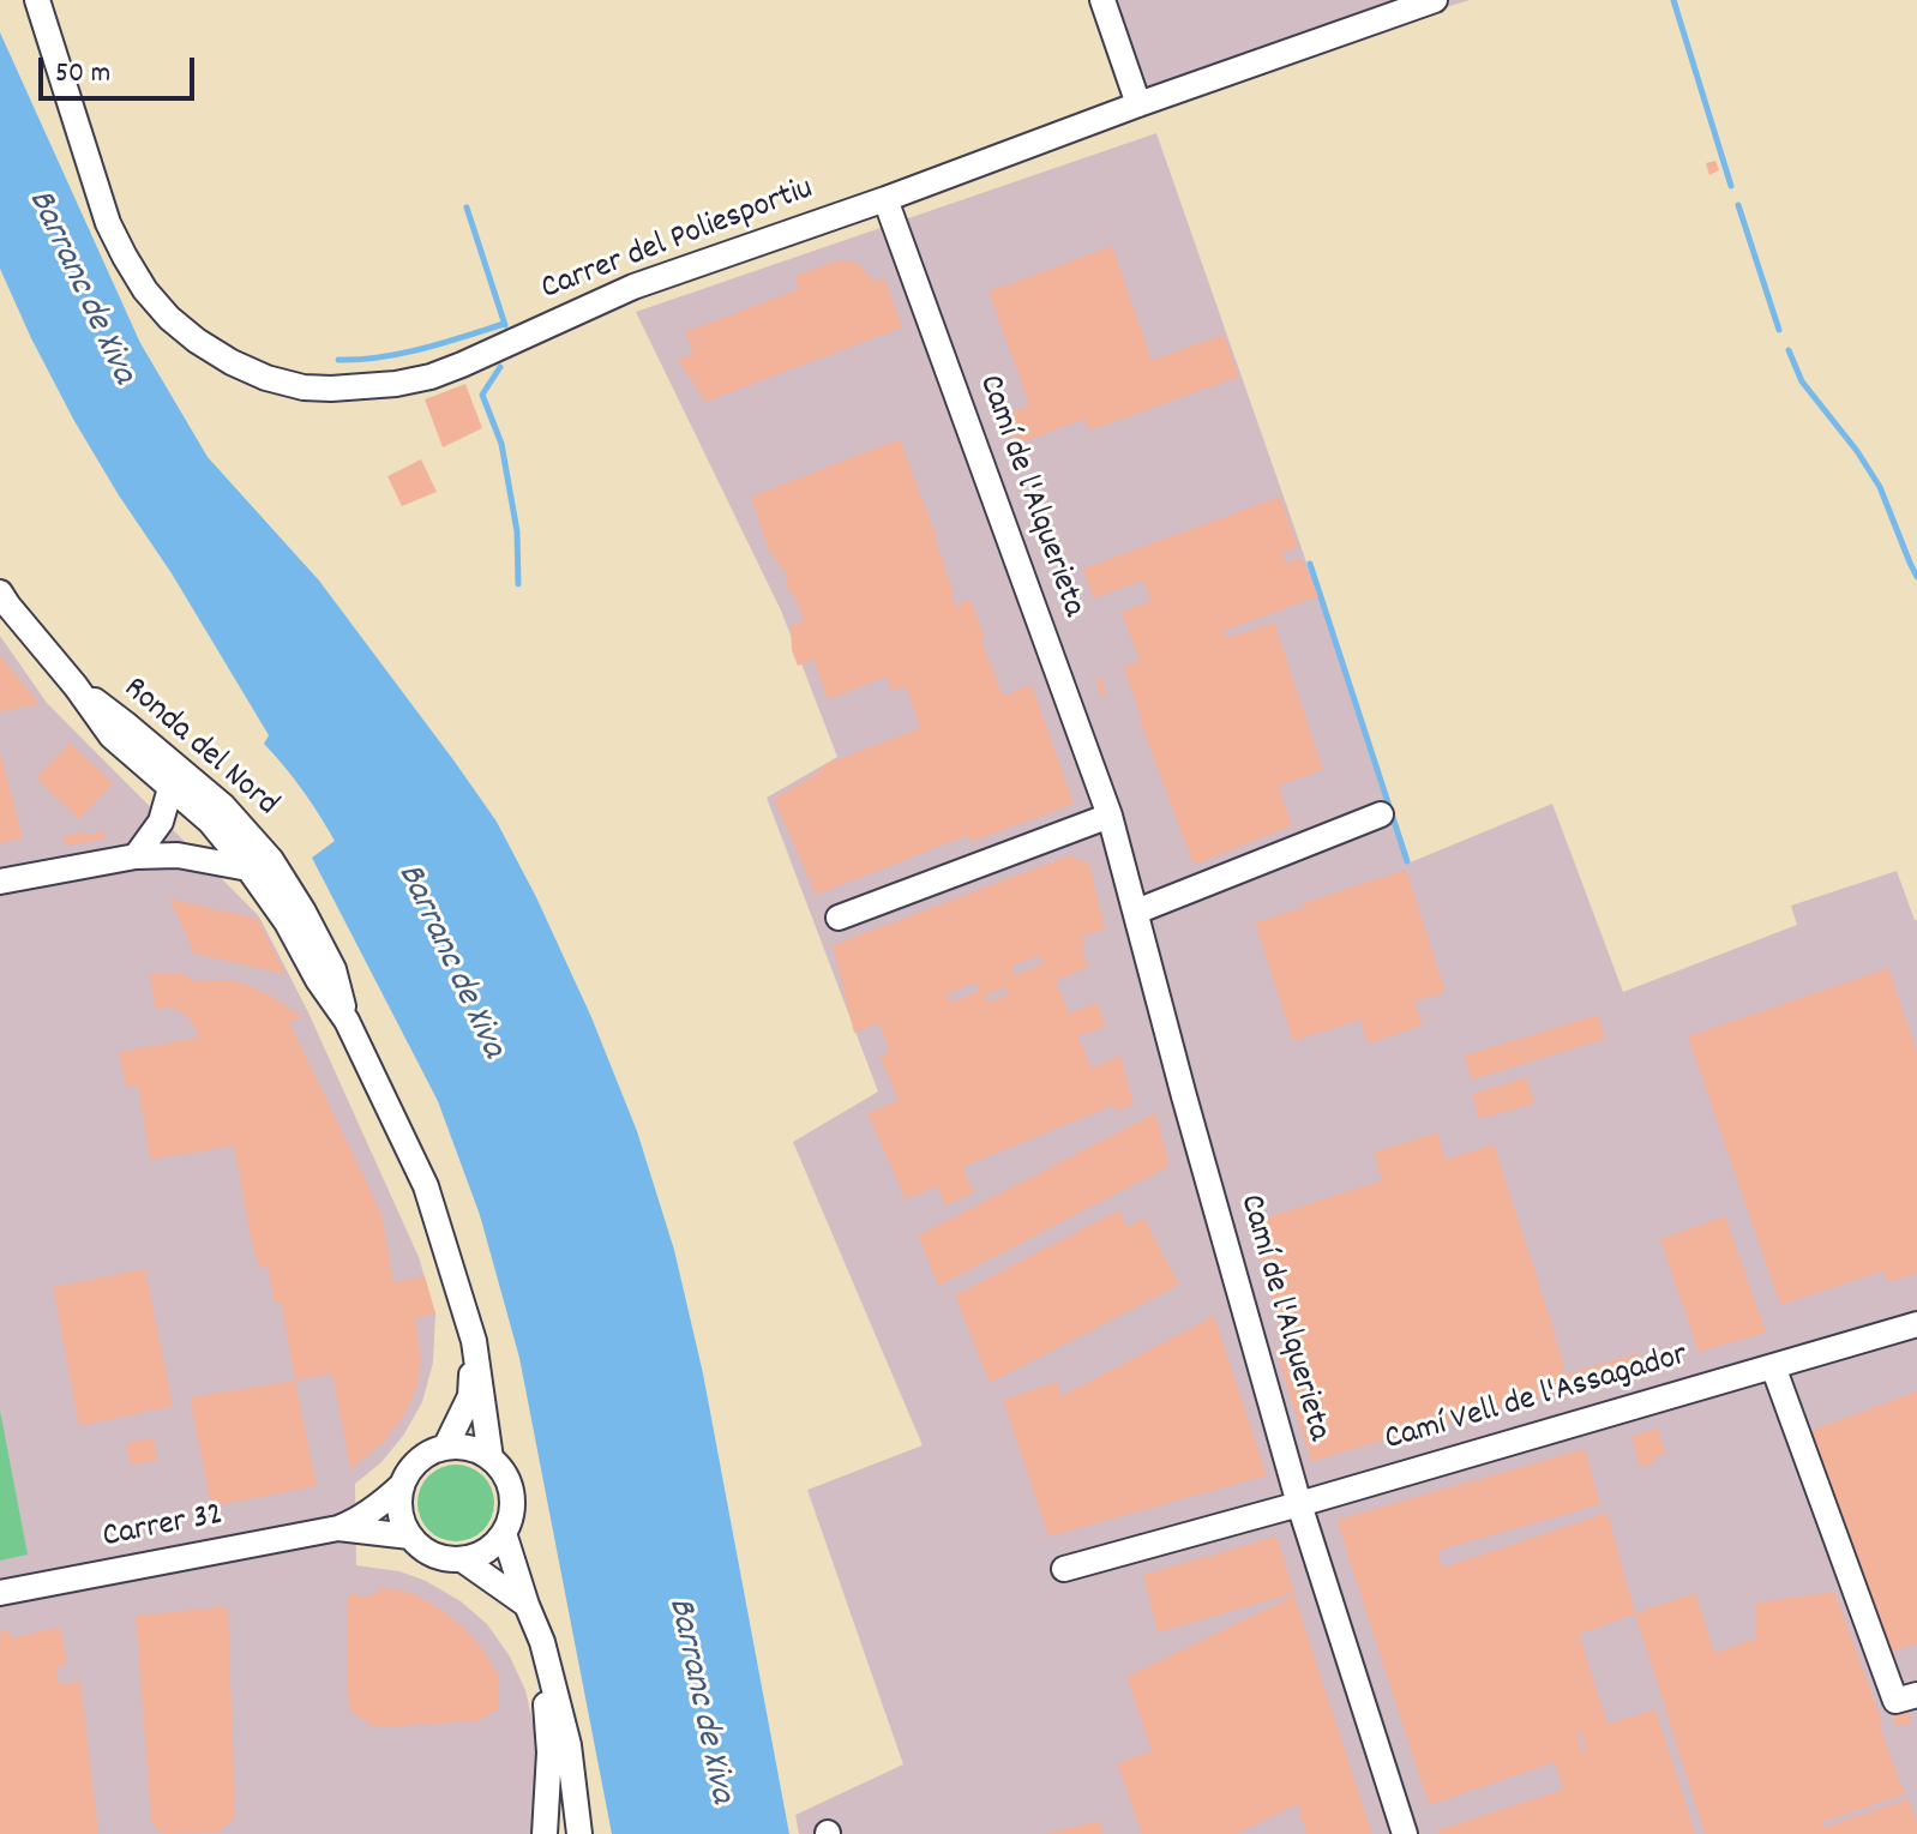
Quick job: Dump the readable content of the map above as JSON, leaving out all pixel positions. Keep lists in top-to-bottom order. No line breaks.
{"streets":{"street":["Carrer del Poliesportiu","Camí de l'Alquerieta","Ronda del Nord","Camí Vell de l'Assagador","Carrer 32"]},"crossings":[["Carrer del Poliesportiu","Camí de l'Alquerieta"],["Camí de l'Alquerieta","Camí Vell de l'Assagador"],["Ronda del Nord","Carrer 32"]],"water":["Barranc de Xiva"],"scale_bar":"50 m"}
